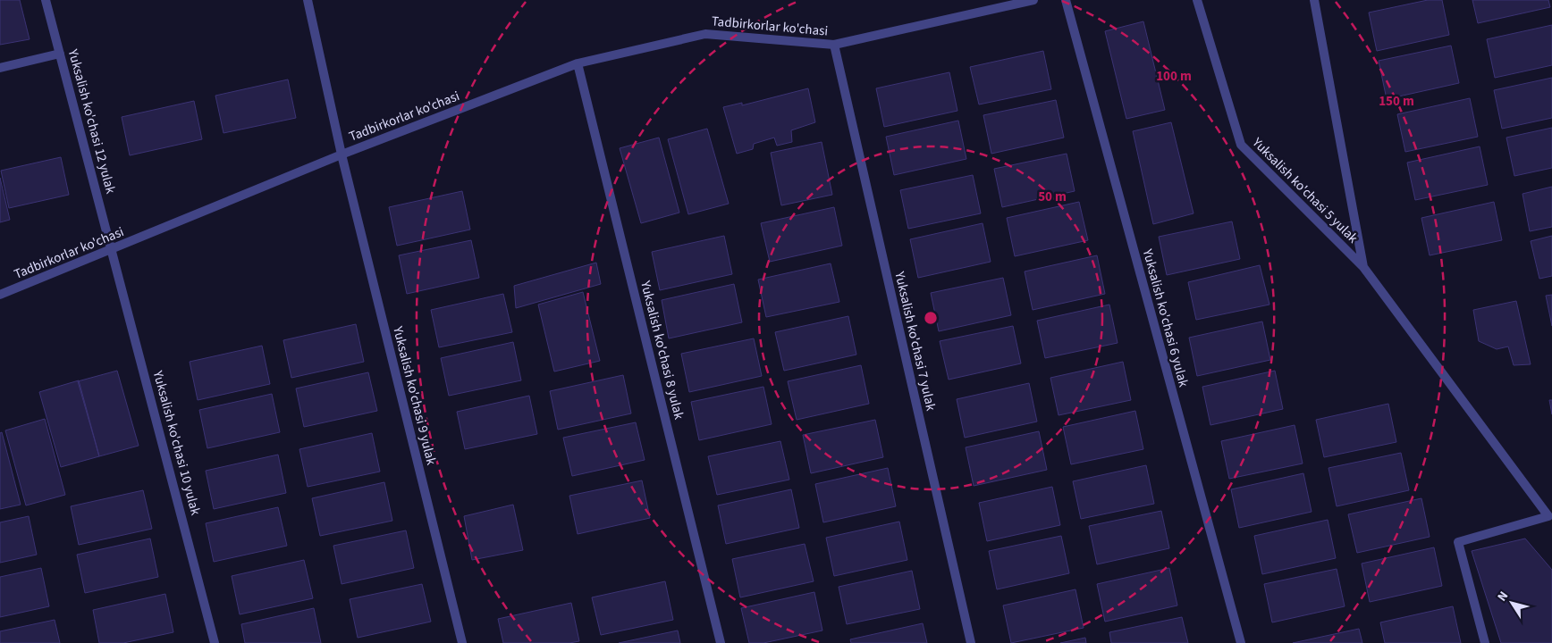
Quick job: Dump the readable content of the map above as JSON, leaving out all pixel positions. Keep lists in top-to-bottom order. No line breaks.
{"streets":{"street":["Tadbirkorlar ko'chasi","Yuksalish ko'chasi 12 yulak","Yuksalish ko'chasi 5 yulak","Yuksalish ko'chasi 6 yulak","Yuksalish ko'chasi 7 yulak","Yuksalish ko'chasi 8 yulak","Yuksalish ko'chasi 9 yulak","Yuksalish ko'chasi 10 yulak"]},"crossings":[["Tadbirkorlar ko'chasi","Yuksalish ko'chasi 12 yulak"],["Tadbirkorlar ko'chasi","Yuksalish ko'chasi 7 yulak"],["Tadbirkorlar ko'chasi","Yuksalish ko'chasi 8 yulak"],["Tadbirkorlar ko'chasi","Yuksalish ko'chasi 9 yulak"],["Tadbirkorlar ko'chasi","Yuksalish ko'chasi 10 yulak"],["Yuksalish ko'chasi 12 yulak","Yuksalish ko'chasi 10 yulak"]],"north":"top left","rings":["100 m","150 m","50 m"]}
